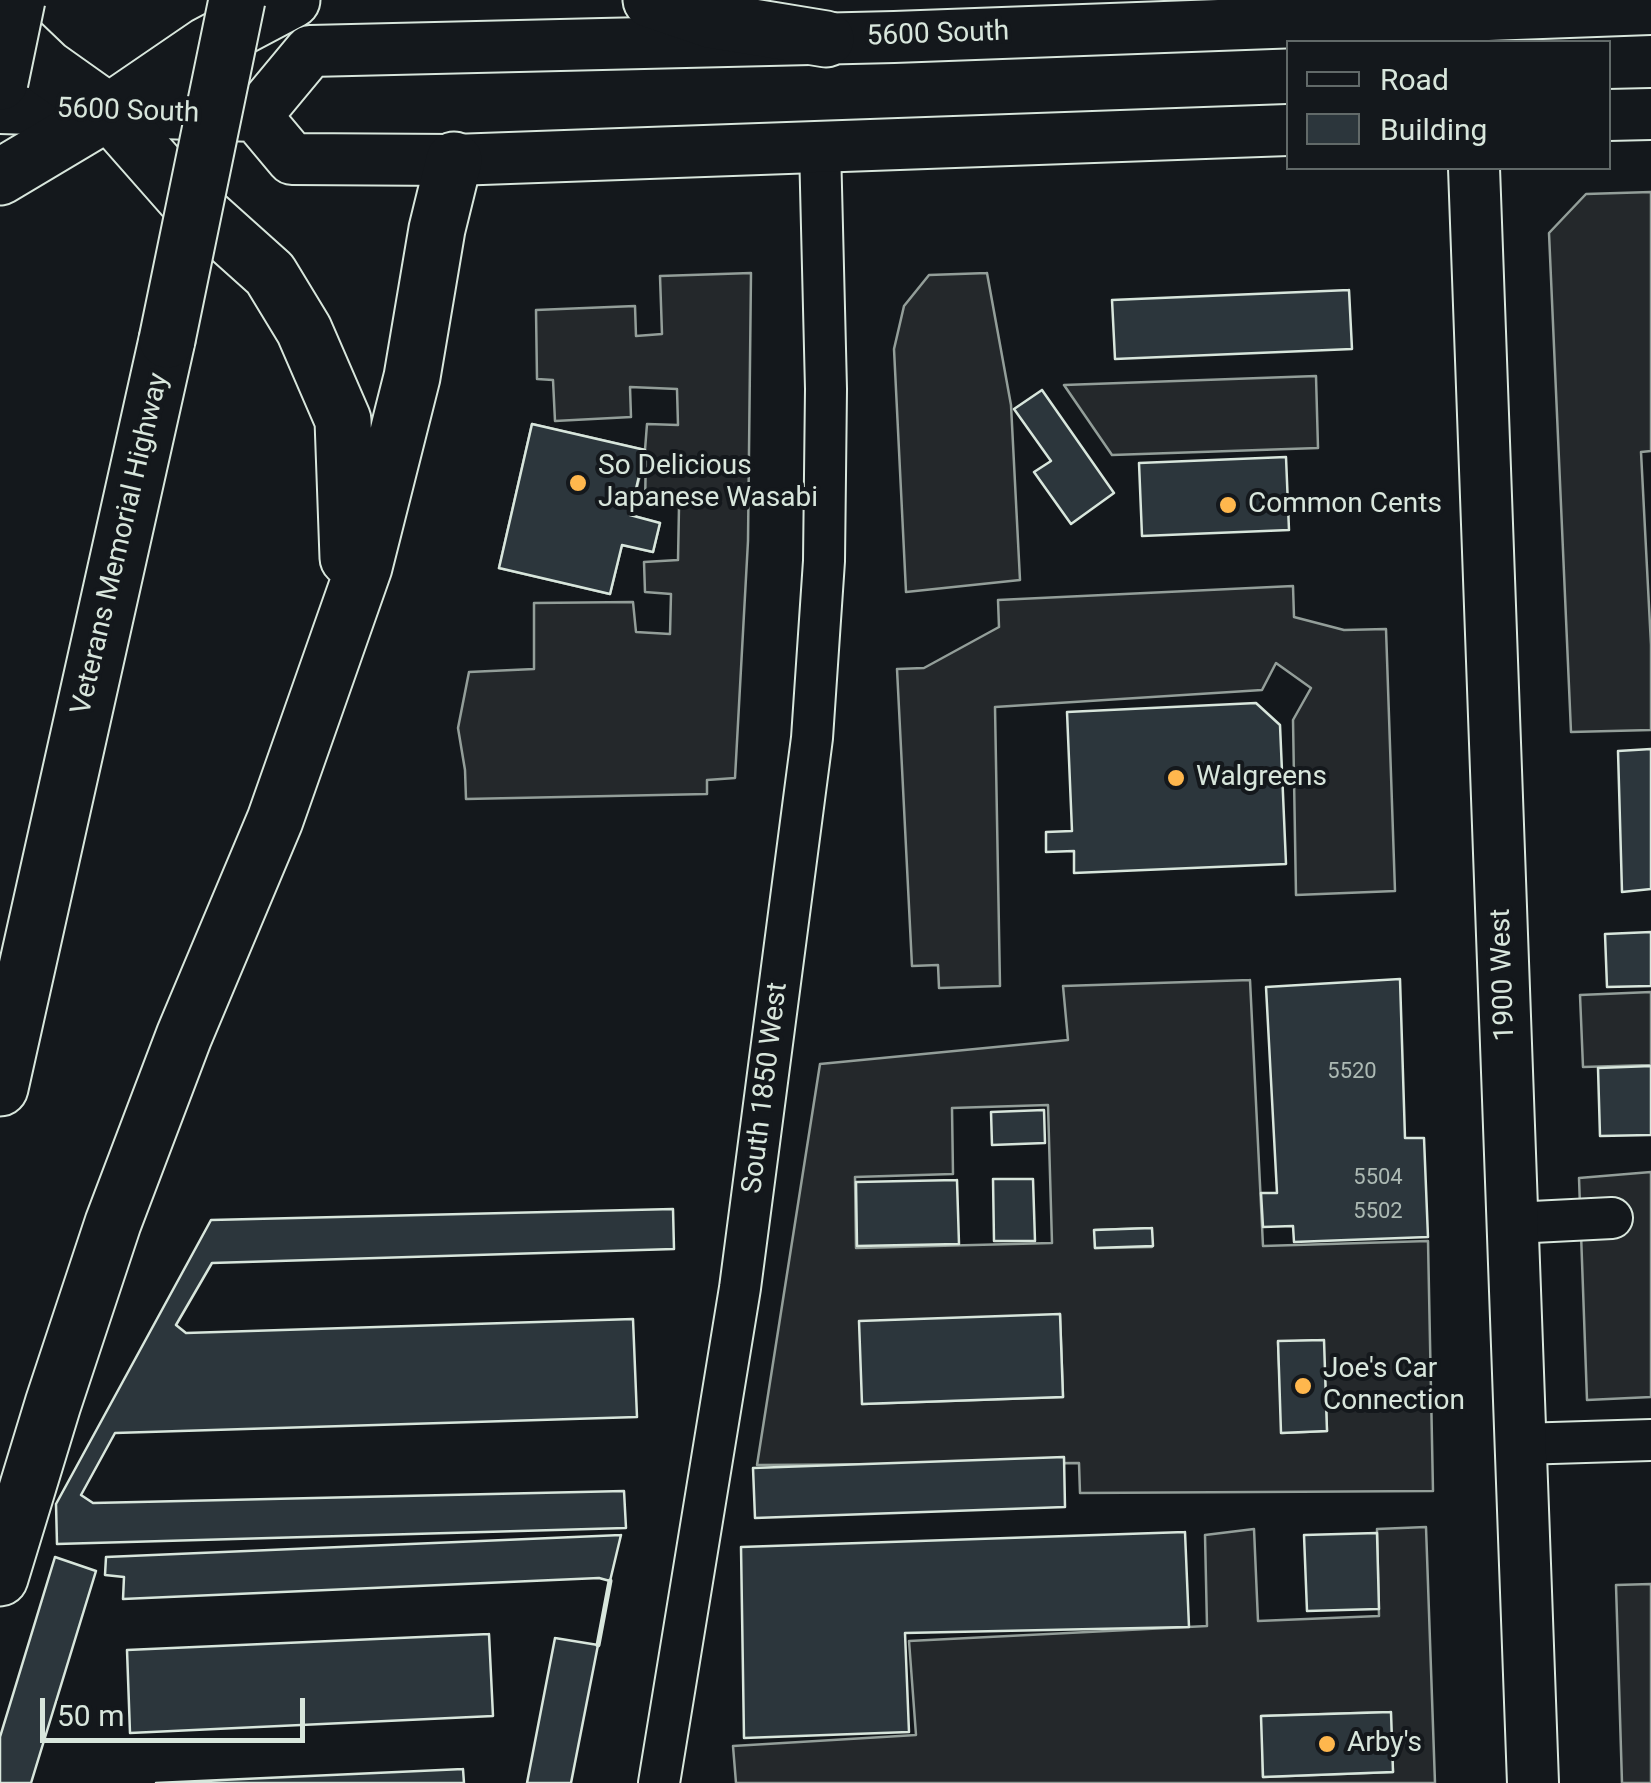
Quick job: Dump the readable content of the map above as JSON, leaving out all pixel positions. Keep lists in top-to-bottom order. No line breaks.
{"streets":{"highway":["Veterans Memorial Highway"],"main road":["5600 South","1900 West"],"street":["South 1850 West"]},"places":["So Delicious Japanese Wasabi","Common Cents","Walgreens","Joe's Car Connection","Arby's"],"house_numbers":["5520","5504","5502"],"legend":["Road","Building"],"scale_bar":"50 m"}
